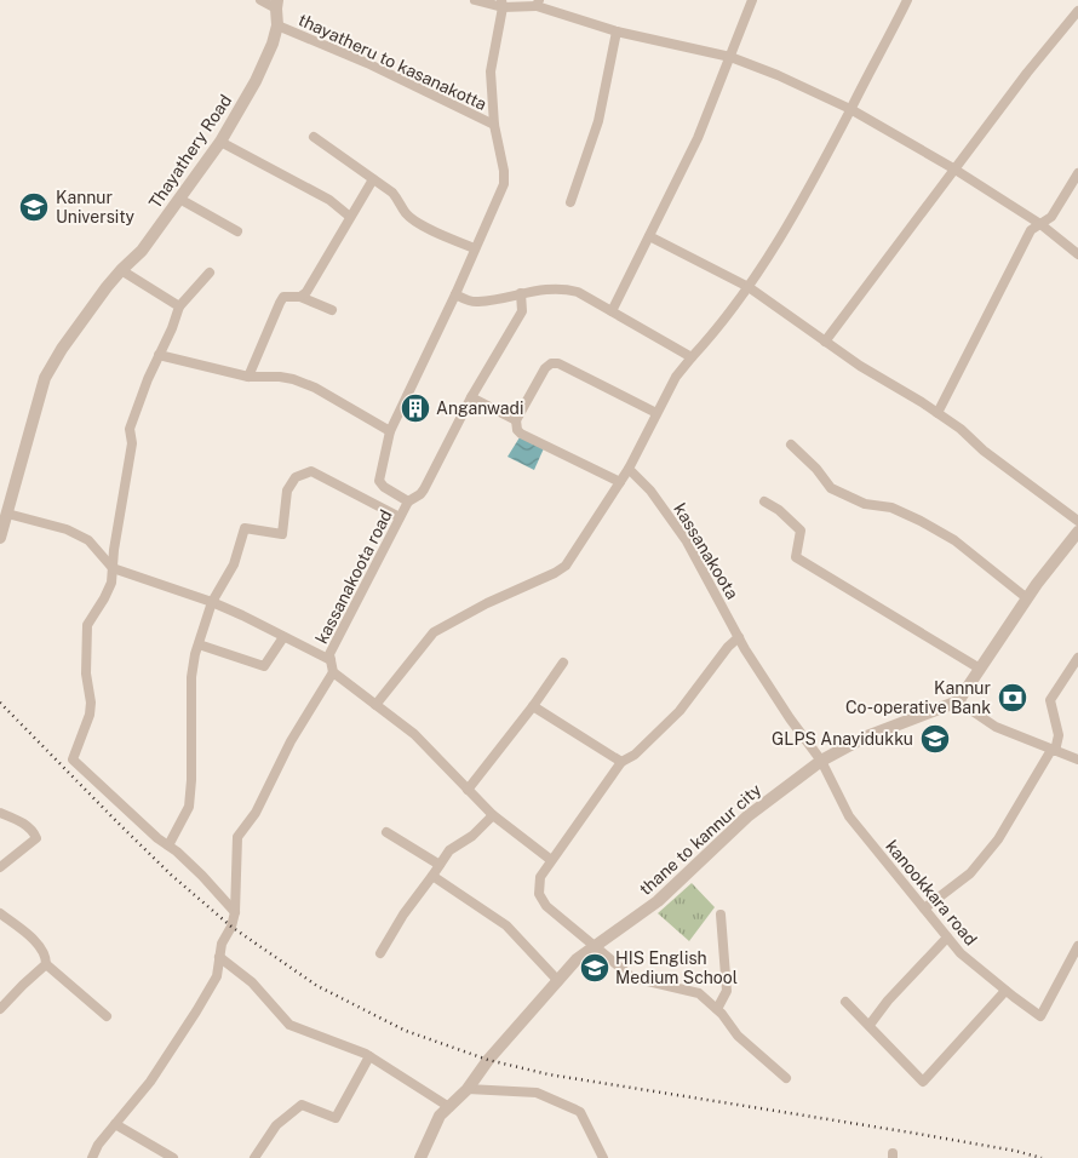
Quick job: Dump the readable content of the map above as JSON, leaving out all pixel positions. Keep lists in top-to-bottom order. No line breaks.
{"streets":{"street":["thayatheru to kasanakotta","Thayathery Road","kassanakoota","kassanakoota road","thane to kannur city","kanookkara road"]},"crossings":[["thayatheru to kasanakotta","Thayathery Road"],["thayatheru to kasanakotta","kassanakoota road"],["kassanakoota","thane to kannur city"],["kassanakoota","kanookkara road"],["thane to kannur city","kanookkara road"]],"places":{"school or university":["Kannur University","GLPS Anayidukku","HIS English Medium School"],"building":["Anganwadi"],"bank":["Kannur Co-operative Bank"]}}
